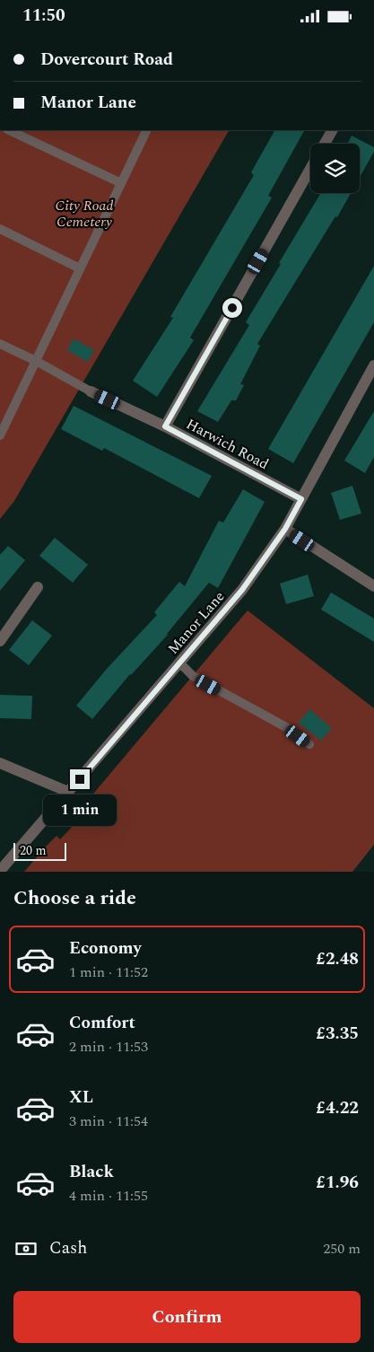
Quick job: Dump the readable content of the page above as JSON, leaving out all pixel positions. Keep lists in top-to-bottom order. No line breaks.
{"streets":{"street":["Harwich Road","Manor Lane"]},"crossings":[["Harwich Road","Manor Lane"]],"parks":["City Road Cemetery"],"scale_bar":"20 m","page":{"status":"11:50","banner":["Dovercourt Road","Manor Lane"],"bubble":"1 min","scale":"20 m","heading":"Choose a ride","list":[{"name":"Economy","note":"1 min · 11:52","value":"£2.48"},{"name":"Comfort","note":"2 min · 11:53","value":"£3.35"},{"name":"XL","note":"3 min · 11:54","value":"£4.22"},{"name":"Black","note":"4 min · 11:55","value":"£1.96"}],"pay":["Cash","250 m"],"buttons":"Confirm"}}
